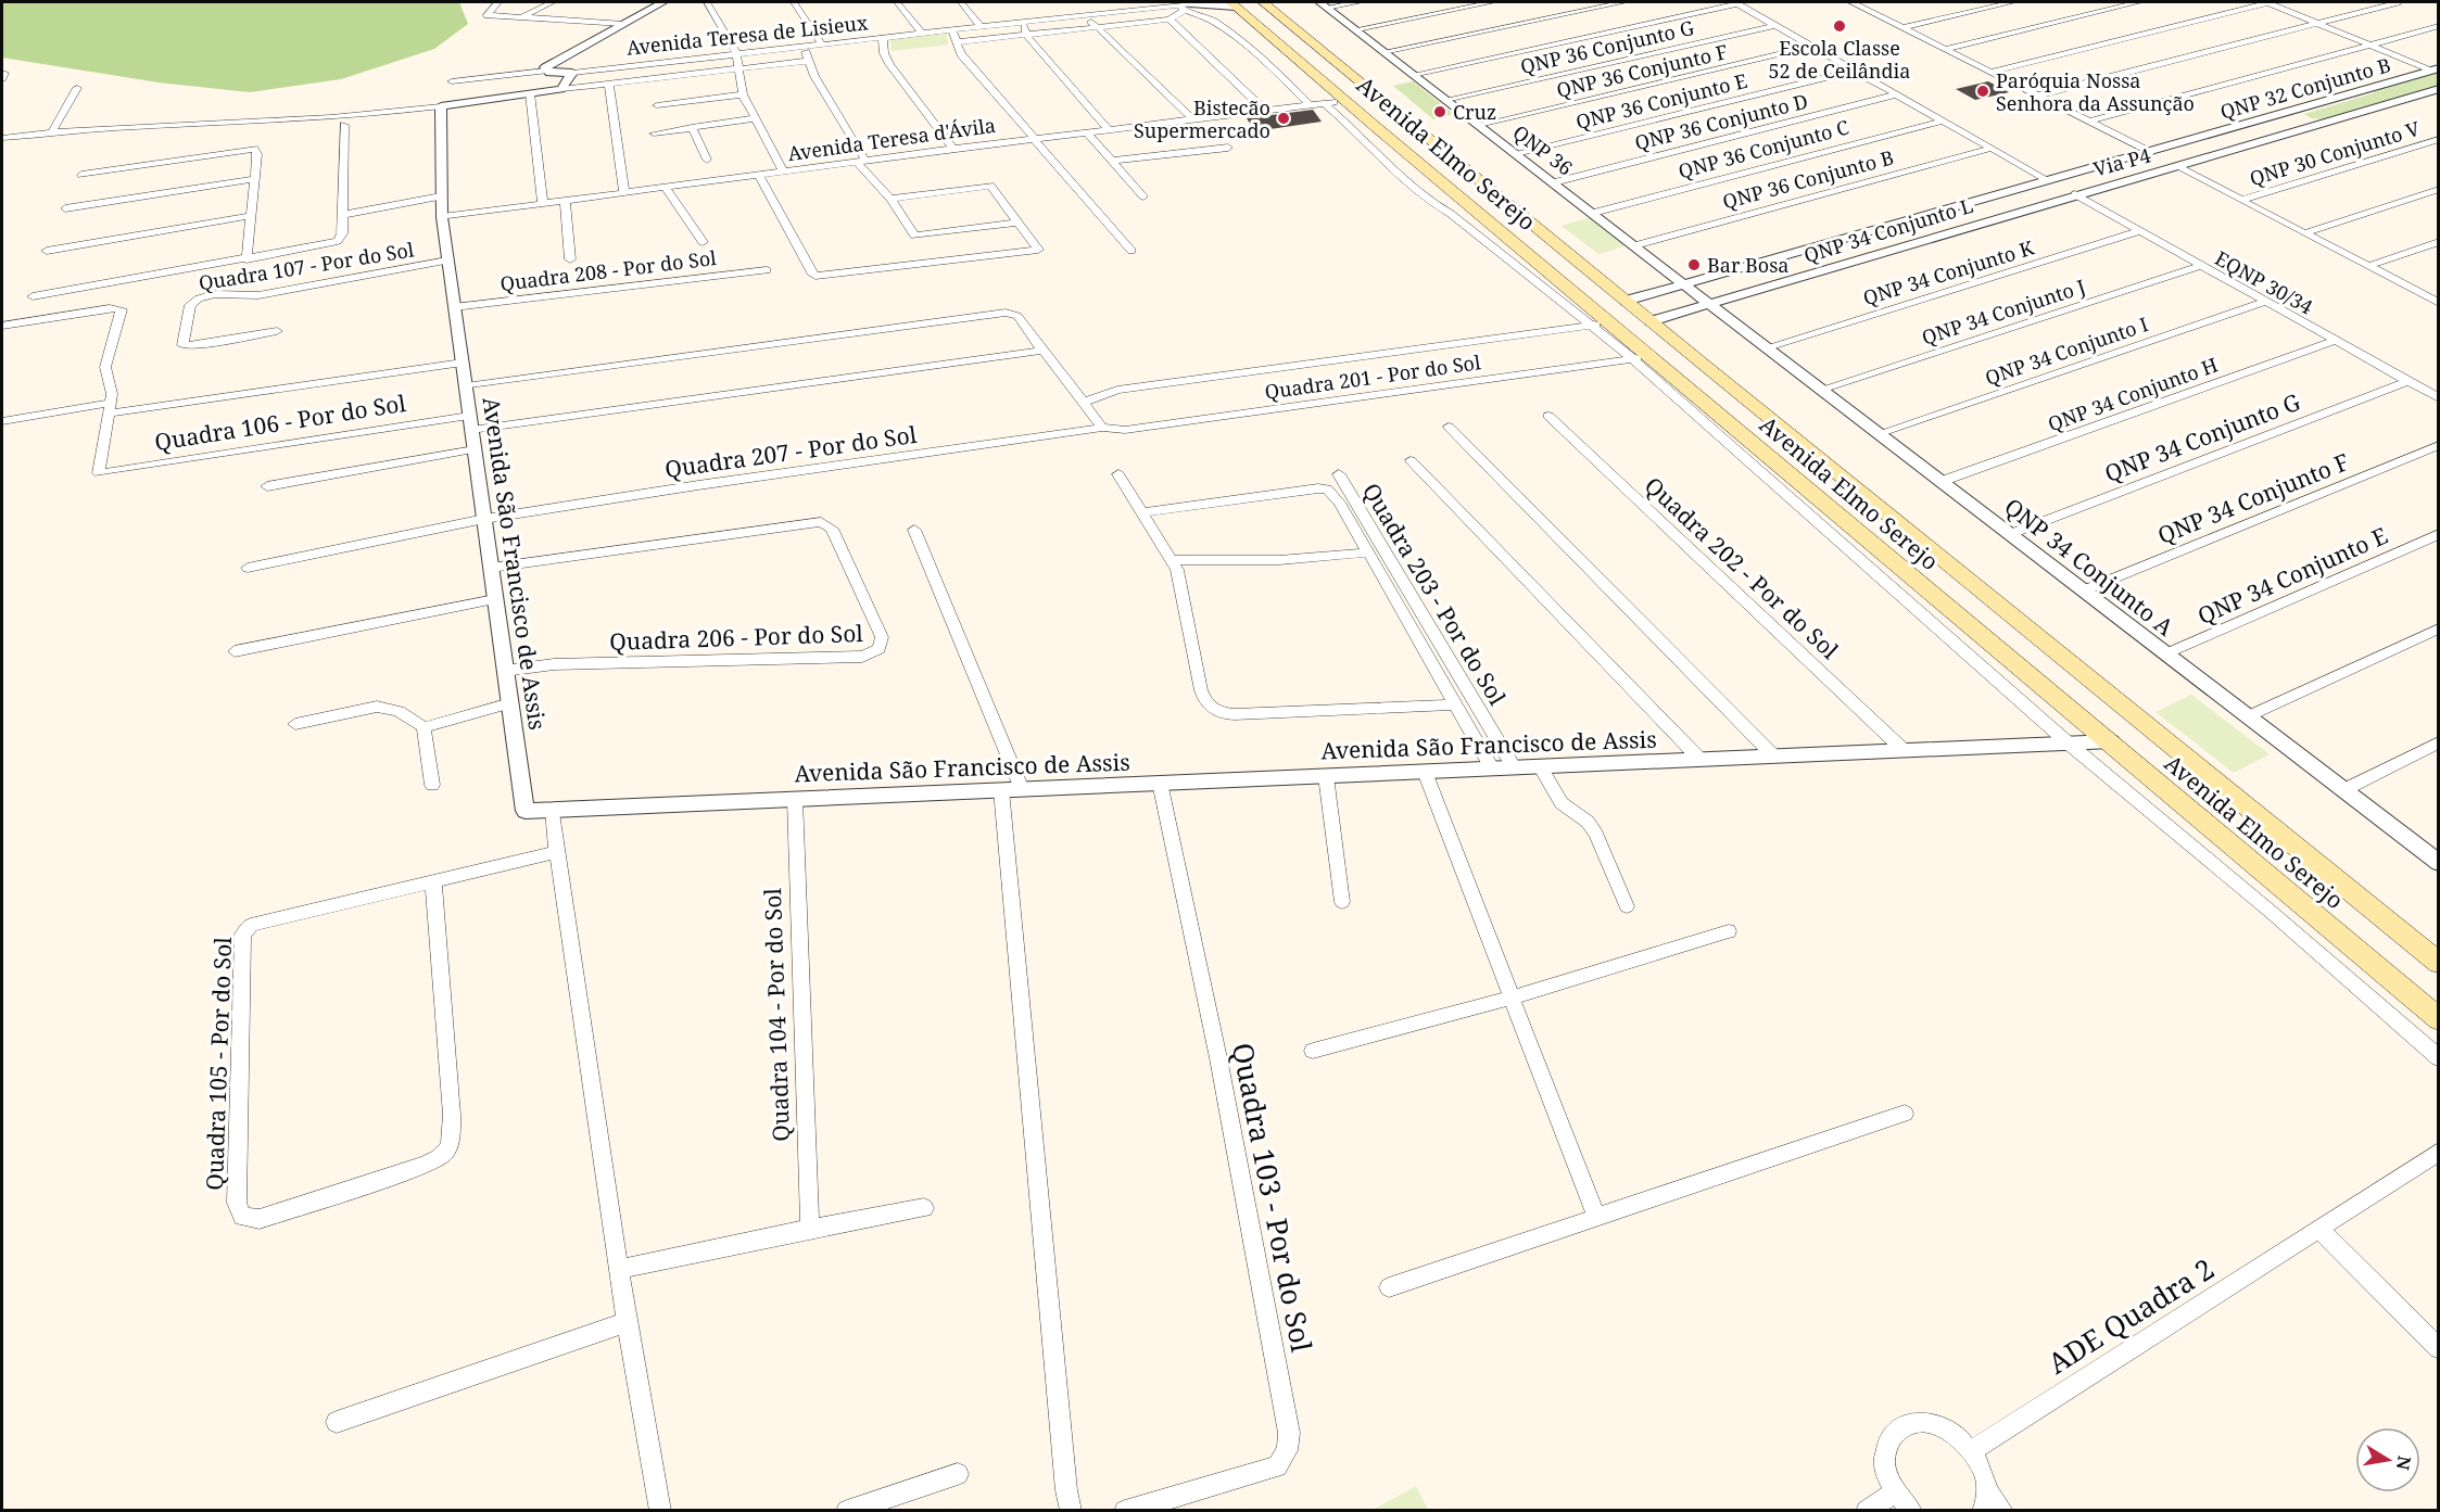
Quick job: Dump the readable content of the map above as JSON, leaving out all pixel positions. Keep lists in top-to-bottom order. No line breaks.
{"streets":{"main road":["Avenida Elmo Serejo"],"street":["Avenida Teresa de Lisieux","QNP 36 Conjunto G","QNP 36 Conjunto F","QNP 32 Conjunto B","QNP 36 Conjunto E","QNP 36 Conjunto D","Avenida Teresa d'Ávila","QNP 36 Conjunto C","QNP 36","QNP 30 Conjunto V","Via P4","QNP 36 Conjunto B","QNP 34 Conjunto L","Quadra 107 - Por do Sol","Quadra 208 - Por do Sol","QNP 34 Conjunto K","EQNP 30/34","QNP 34 Conjunto J","QNP 34 Conjunto I","Quadra 201 - Por do Sol","QNP 34 Conjunto H","Quadra 106 - Por do Sol","QNP 34 Conjunto G","Quadra 207 - Por do Sol","QNP 34 Conjunto F","Avenida São Francisco de Assis","QNP 34 Conjunto A","Quadra 202 - Por do Sol","QNP 34 Conjunto E","Quadra 203 - Por do Sol","Quadra 206 - Por do Sol","Quadra 104 - Por do Sol","Quadra 105 - Por do Sol","Quadra 103 - Por do Sol","ADE Quadra 2"]},"crossings":[["QNP 36 Conjunto G","QNP 36"],["QNP 36 Conjunto F","QNP 36"],["QNP 32 Conjunto B","Via P4"],["QNP 36 Conjunto E","QNP 36"],["QNP 36 Conjunto D","QNP 36"],["Avenida Teresa d'Ávila","Avenida Elmo Serejo"],["Avenida Teresa d'Ávila","Quadra 208 - Por do Sol"],["Avenida Teresa d'Ávila","Avenida São Francisco de Assis"],["QNP 36 Conjunto C","QNP 36"],["QNP 36","Via P4"],["QNP 36","QNP 36 Conjunto B"],["QNP 36","QNP 34 Conjunto L"],["QNP 36","QNP 34 Conjunto A"],["Avenida Elmo Serejo","Quadra 201 - Por do Sol"],["Avenida Elmo Serejo","Avenida São Francisco de Assis"],["Via P4","QNP 34 Conjunto L"],["Via P4","EQNP 30/34"],["QNP 34 Conjunto L","EQNP 30/34"],["QNP 34 Conjunto L","QNP 34 Conjunto A"],["Quadra 107 - Por do Sol","Avenida São Francisco de Assis"],["Quadra 208 - Por do Sol","Avenida São Francisco de Assis"],["QNP 34 Conjunto K","EQNP 30/34"],["QNP 34 Conjunto K","QNP 34 Conjunto A"],["EQNP 30/34","QNP 34 Conjunto J"],["EQNP 30/34","QNP 34 Conjunto I"],["EQNP 30/34","QNP 34 Conjunto H"],["EQNP 30/34","QNP 34 Conjunto G"],["QNP 34 Conjunto J","QNP 34 Conjunto A"],["QNP 34 Conjunto I","QNP 34 Conjunto A"],["Quadra 201 - Por do Sol","Quadra 207 - Por do Sol"],["QNP 34 Conjunto H","QNP 34 Conjunto A"],["Quadra 106 - Por do Sol","Avenida São Francisco de Assis"],["QNP 34 Conjunto G","QNP 34 Conjunto A"],["Quadra 207 - Por do Sol","Avenida São Francisco de Assis"],["QNP 34 Conjunto F","QNP 34 Conjunto A"],["Avenida São Francisco de Assis","Quadra 202 - Por do Sol"],["Avenida São Francisco de Assis","Quadra 203 - Por do Sol"],["Avenida São Francisco de Assis","Quadra 206 - Por do Sol"],["Avenida São Francisco de Assis","Quadra 104 - Por do Sol"],["Avenida São Francisco de Assis","Quadra 103 - Por do Sol"],["QNP 34 Conjunto A","QNP 34 Conjunto E"]],"places":["Escola Classe 52 de Ceilândia","Paróquia Nossa Senhora da Assunção","Cruz","Bistecão Supermercado","Bar Bosa"],"north":"right"}
